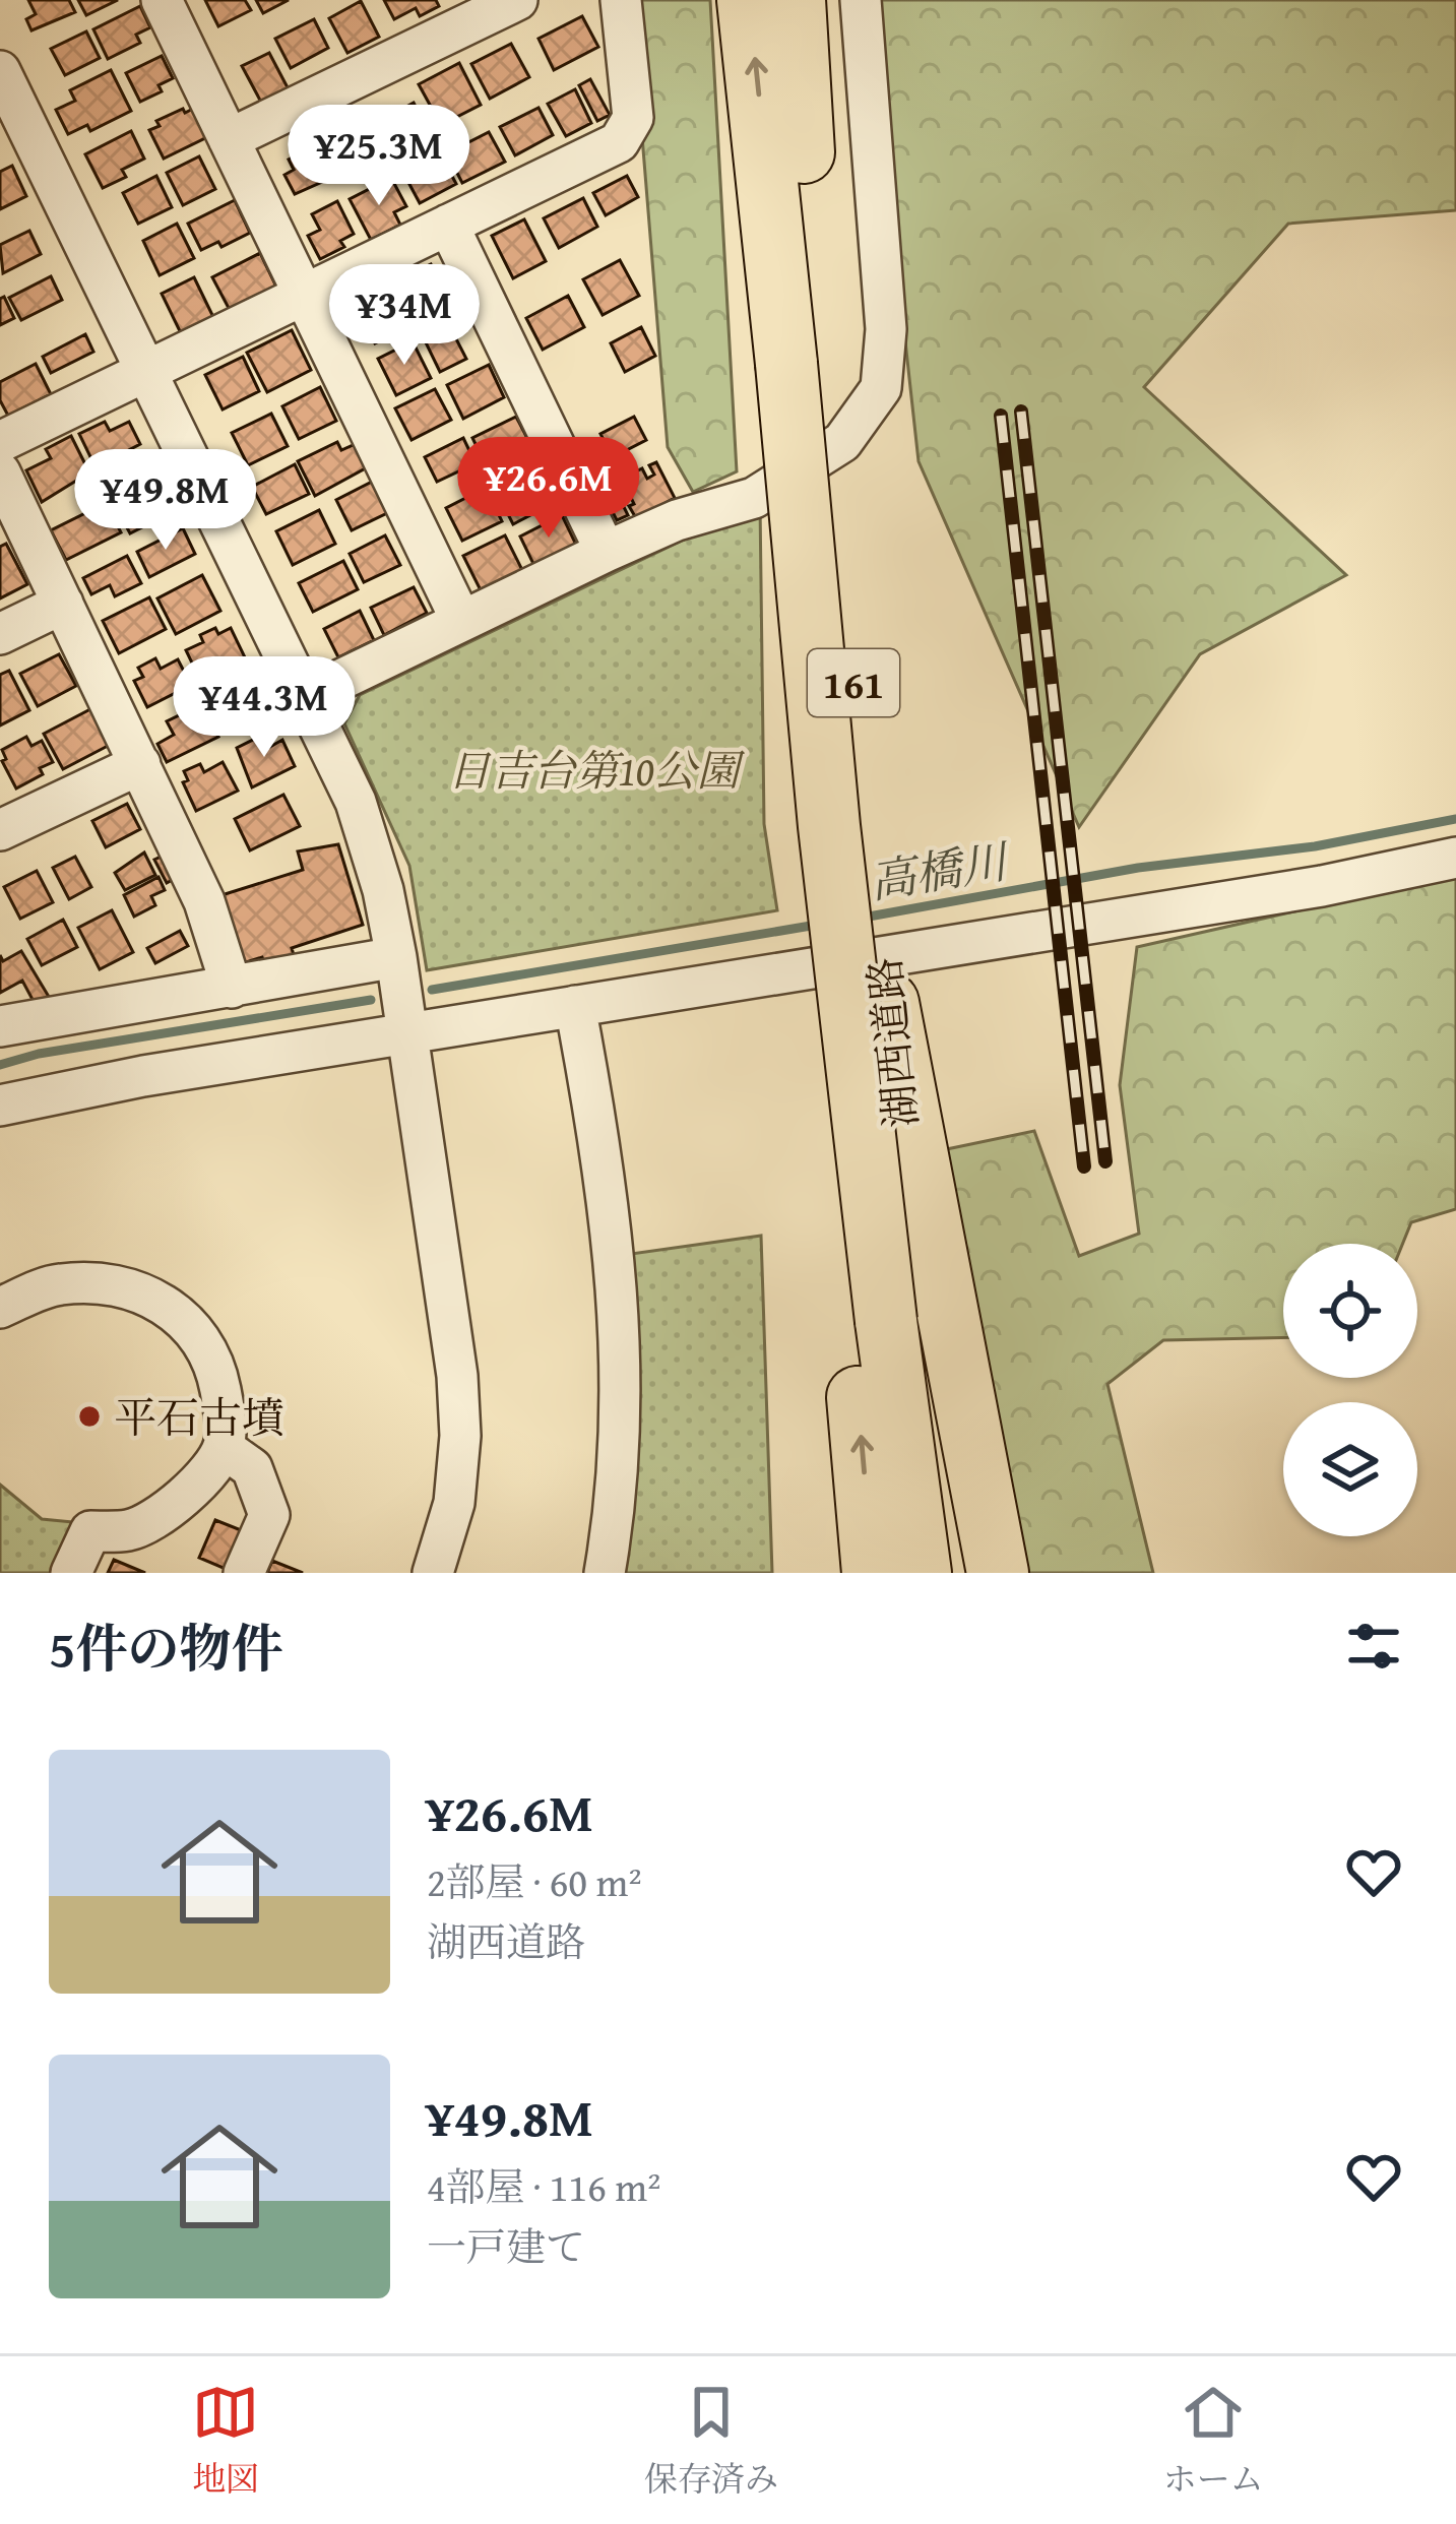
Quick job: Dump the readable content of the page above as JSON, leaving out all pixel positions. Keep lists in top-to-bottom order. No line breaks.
{"streets":{"highway":["161","湖西道路"]},"water":["高橋川"],"parks":["日吉台第10公園"],"places":["平石古墳"],"page":{"price":["¥25.3M","¥34M","¥26.6M","¥49.8M","¥44.3M"],"heading":"5件の物件","list":[{"name":"¥26.6M","note":"2部屋 · 60 m² · 湖西道路"},{"name":"¥49.8M","note":"4部屋 · 116 m² · 一戸建て"}],"tabs":["地図","保存済み","ホーム"]}}
